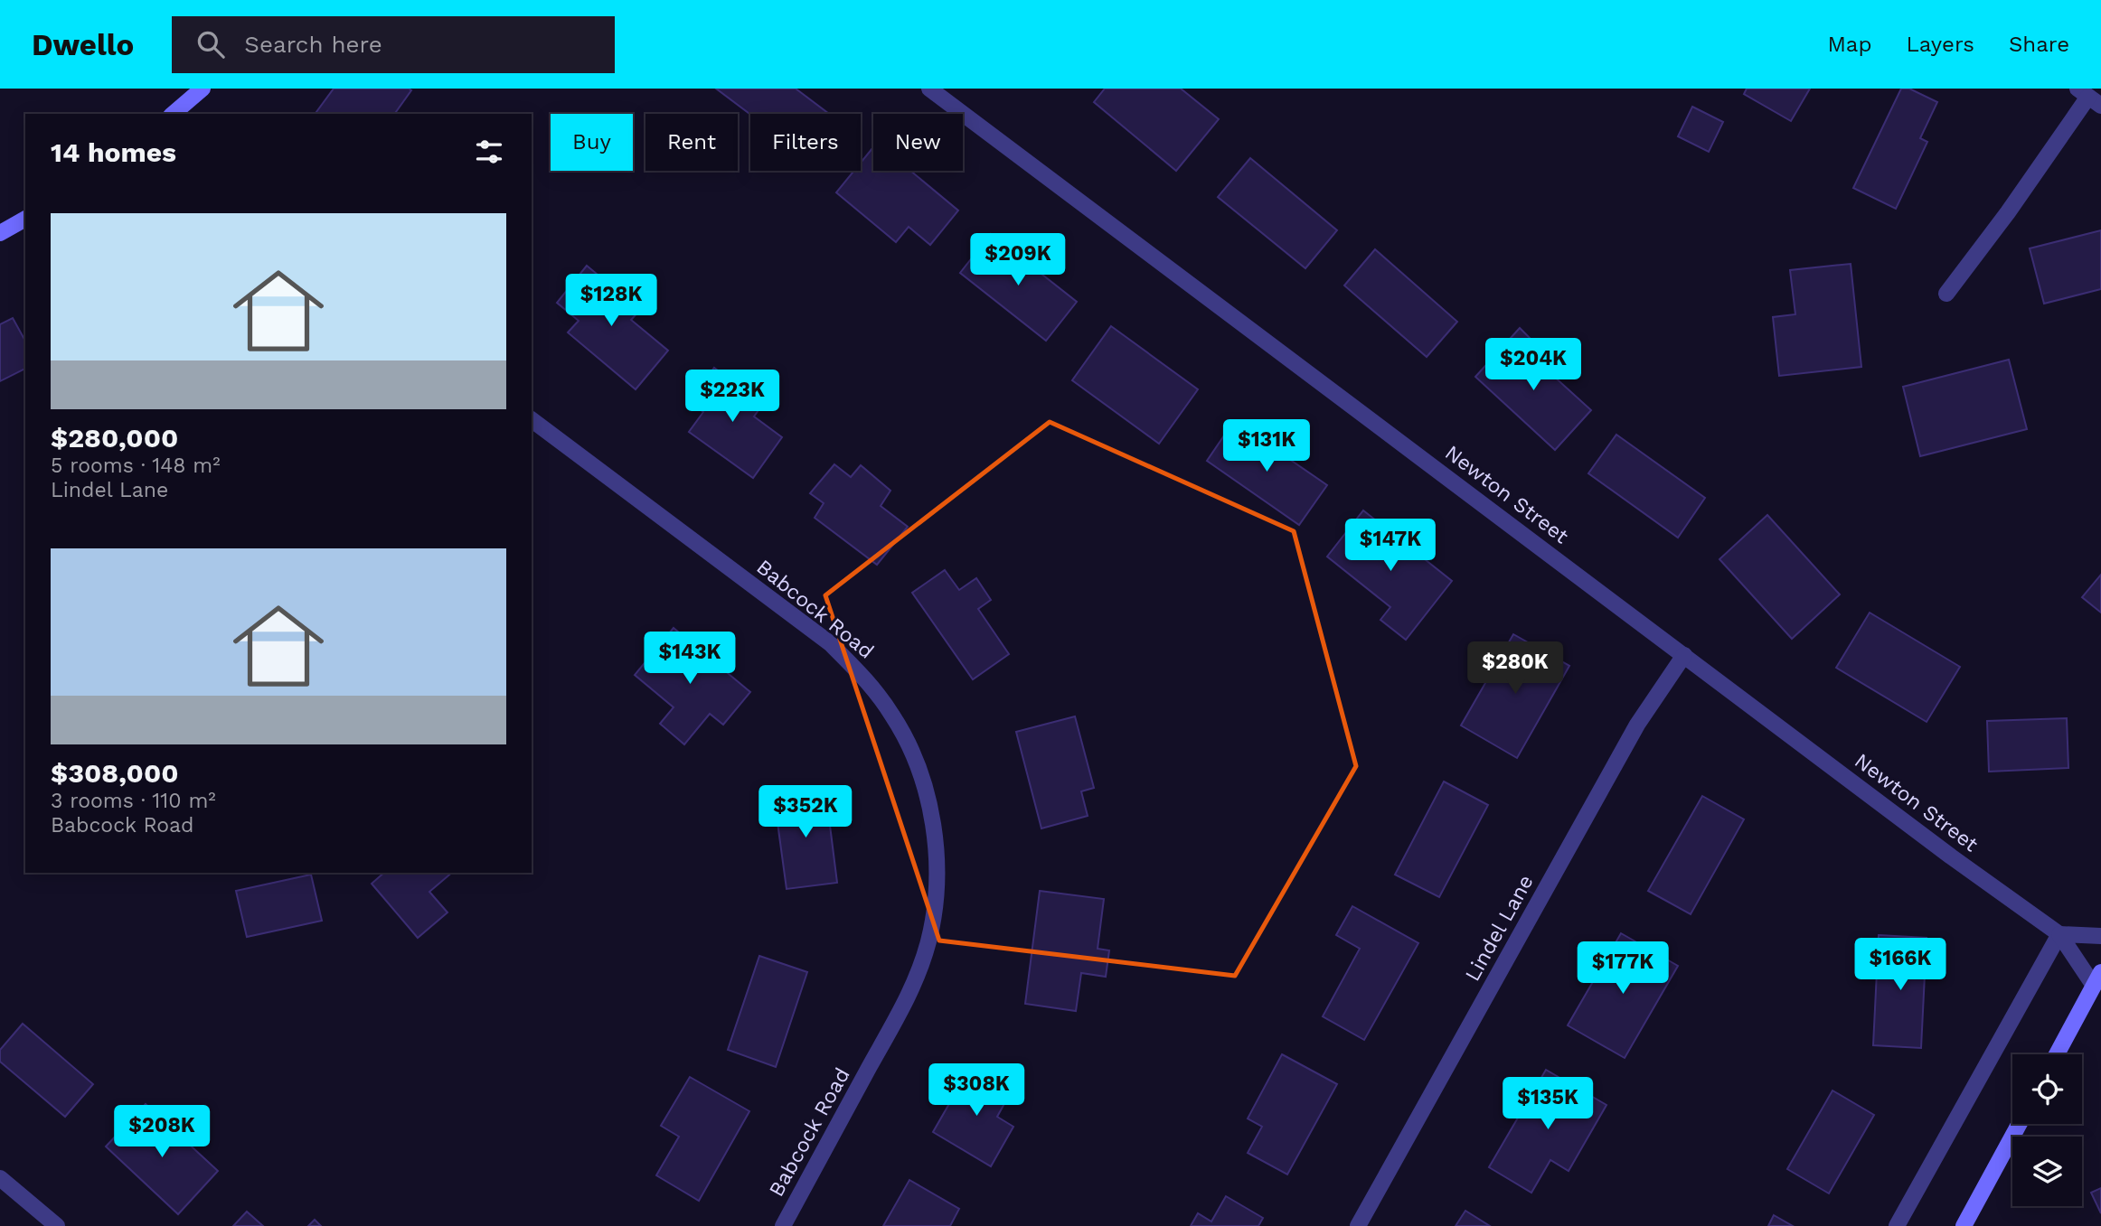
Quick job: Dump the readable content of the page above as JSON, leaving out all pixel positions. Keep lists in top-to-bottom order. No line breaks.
{"streets":{"street":["Newton Street","Babcock Road","Lindel Lane"]},"crossings":[["Newton Street","Lindel Lane"]],"page":{"header":"Dwello","search":"Search here","nav":["Map","Layers","Share"],"chip":["Buy","Rent","Filters","New"],"heading":"14 homes","list":[{"name":"$280,000","note":"5 rooms · 148 m² · Lindel Lane"},{"name":"$308,000","note":"3 rooms · 110 m² · Babcock Road"}],"price":["$209K","$128K","$204K","$223K","$131K","$147K","$143K","$280K","$352K","$166K","$177K","$308K","$135K","$208K"]}}
